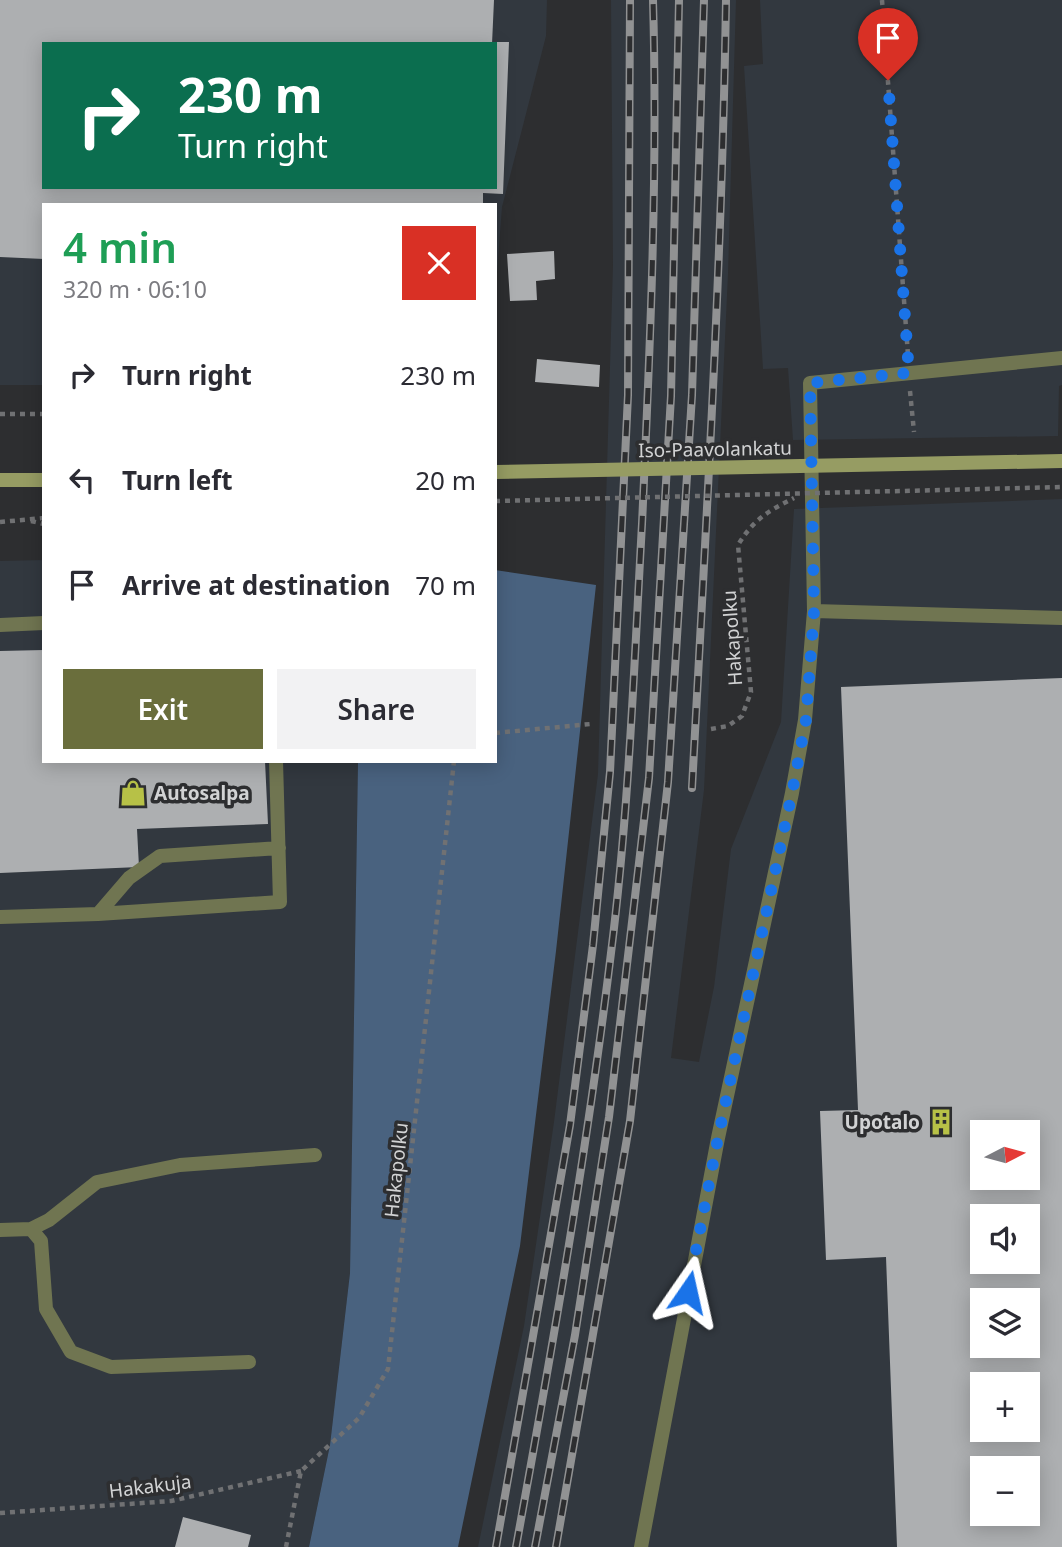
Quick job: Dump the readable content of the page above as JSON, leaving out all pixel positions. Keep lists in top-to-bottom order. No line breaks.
{"streets":{"main road":["Iso-Paavolankatu"],"path":["Hakapolku","Hakakuja"]},"crossings":[["Hakapolku","Hakakuja"]],"places":{"shop":["Autosalpa"],"building":["Upotalo"]},"north":"right","page":{"turn":["230 m","Turn right"],"heading":["4 min","320 m · 06:10"],"list":[{"name":"Turn right","value":"230 m"},{"name":"Turn left","value":"20 m"},{"name":"Arrive at destination","value":"70 m"}],"buttons":["Exit","Share"],"map_buttons":["+","−"]}}
